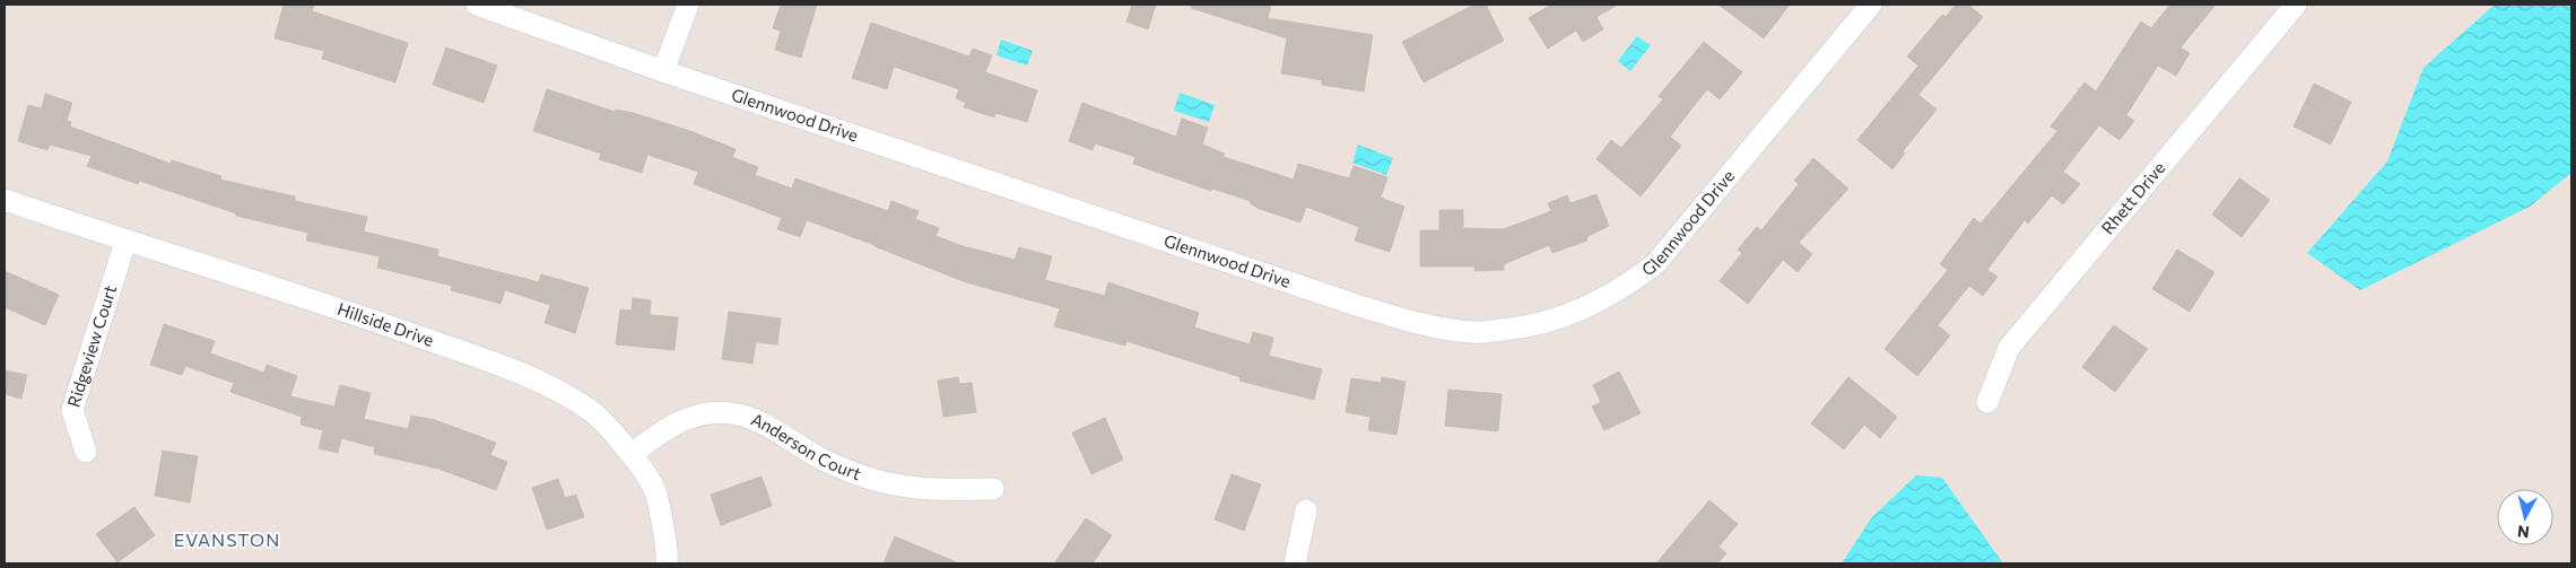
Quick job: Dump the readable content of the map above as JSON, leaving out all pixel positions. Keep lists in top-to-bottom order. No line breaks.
{"streets":{"street":["Glennwood Drive","Rhett Drive","Hillside Drive","Ridgeview Court","Anderson Court"]},"crossings":[["Hillside Drive","Ridgeview Court"],["Hillside Drive","Anderson Court"]],"districts":["EVANSTON"],"north":"bottom"}
